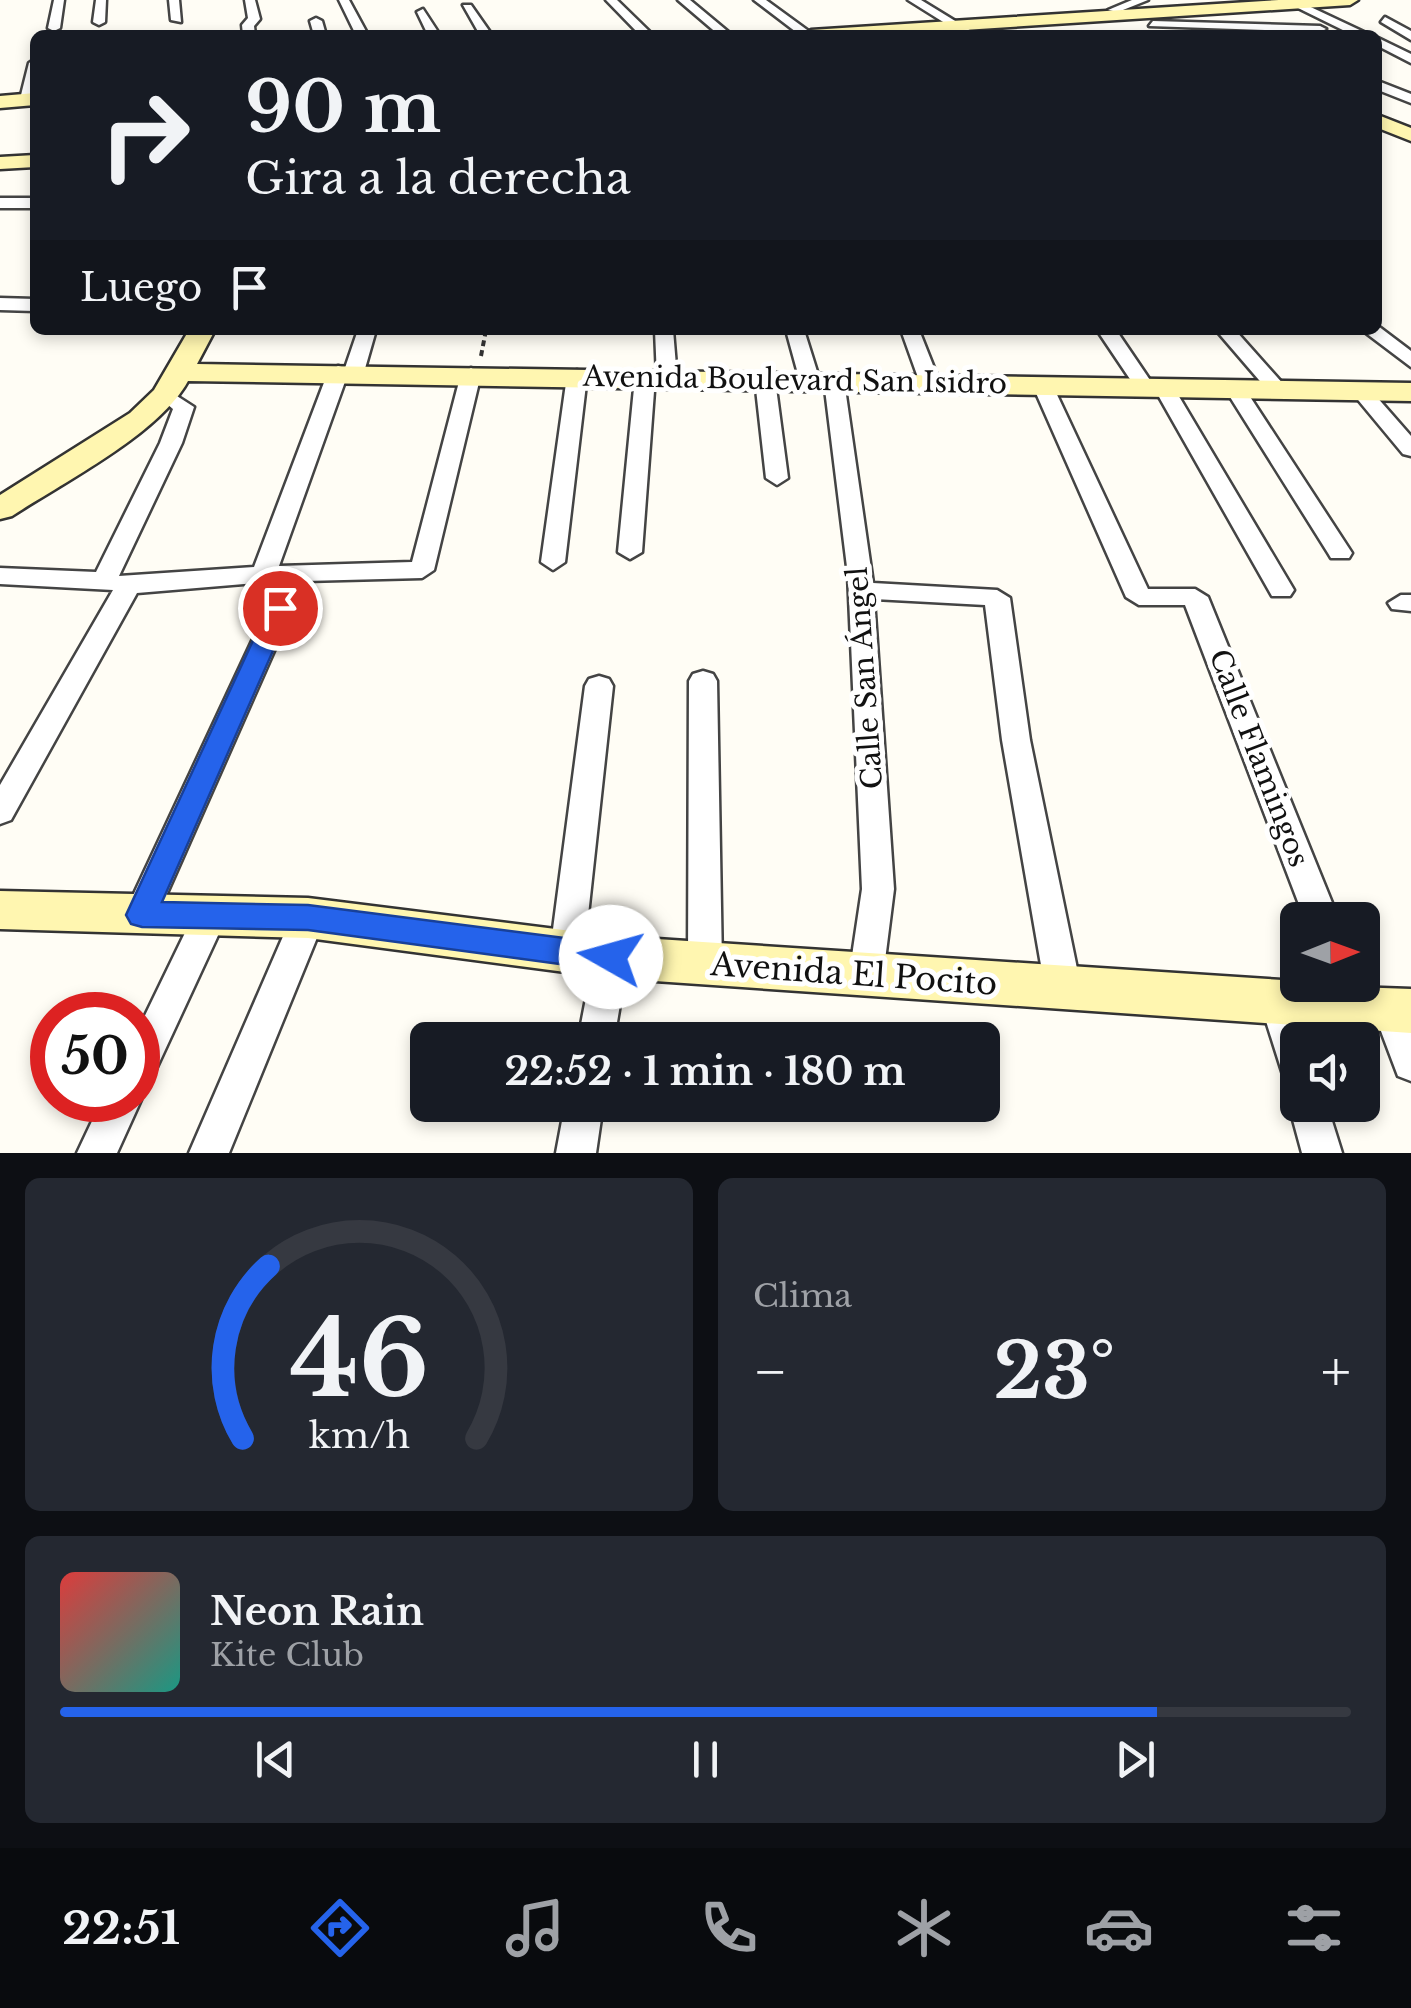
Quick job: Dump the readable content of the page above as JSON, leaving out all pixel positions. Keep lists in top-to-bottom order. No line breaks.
{"streets":{"main road":["Avenida Boulevard San Isidro","Avenida El Pocito"],"street":["Calle San Ángel","Calle Flamingos"]},"crossings":[["Avenida Boulevard San Isidro","Calle San Ángel"],["Avenida Boulevard San Isidro","Calle Flamingos"],["Calle San Ángel","Avenida El Pocito"]],"north":"right","page":{"turn":["90 m","Gira a la derecha"],"then":"Luego","limit":"50","trip":"22:52 · 1 min · 180 m","tile":"Clima","heat":["−","23°","+"],"song":["Neon Rain","Kite Club"],"tabs":"22:51","gauge":["46","km/h"]}}
